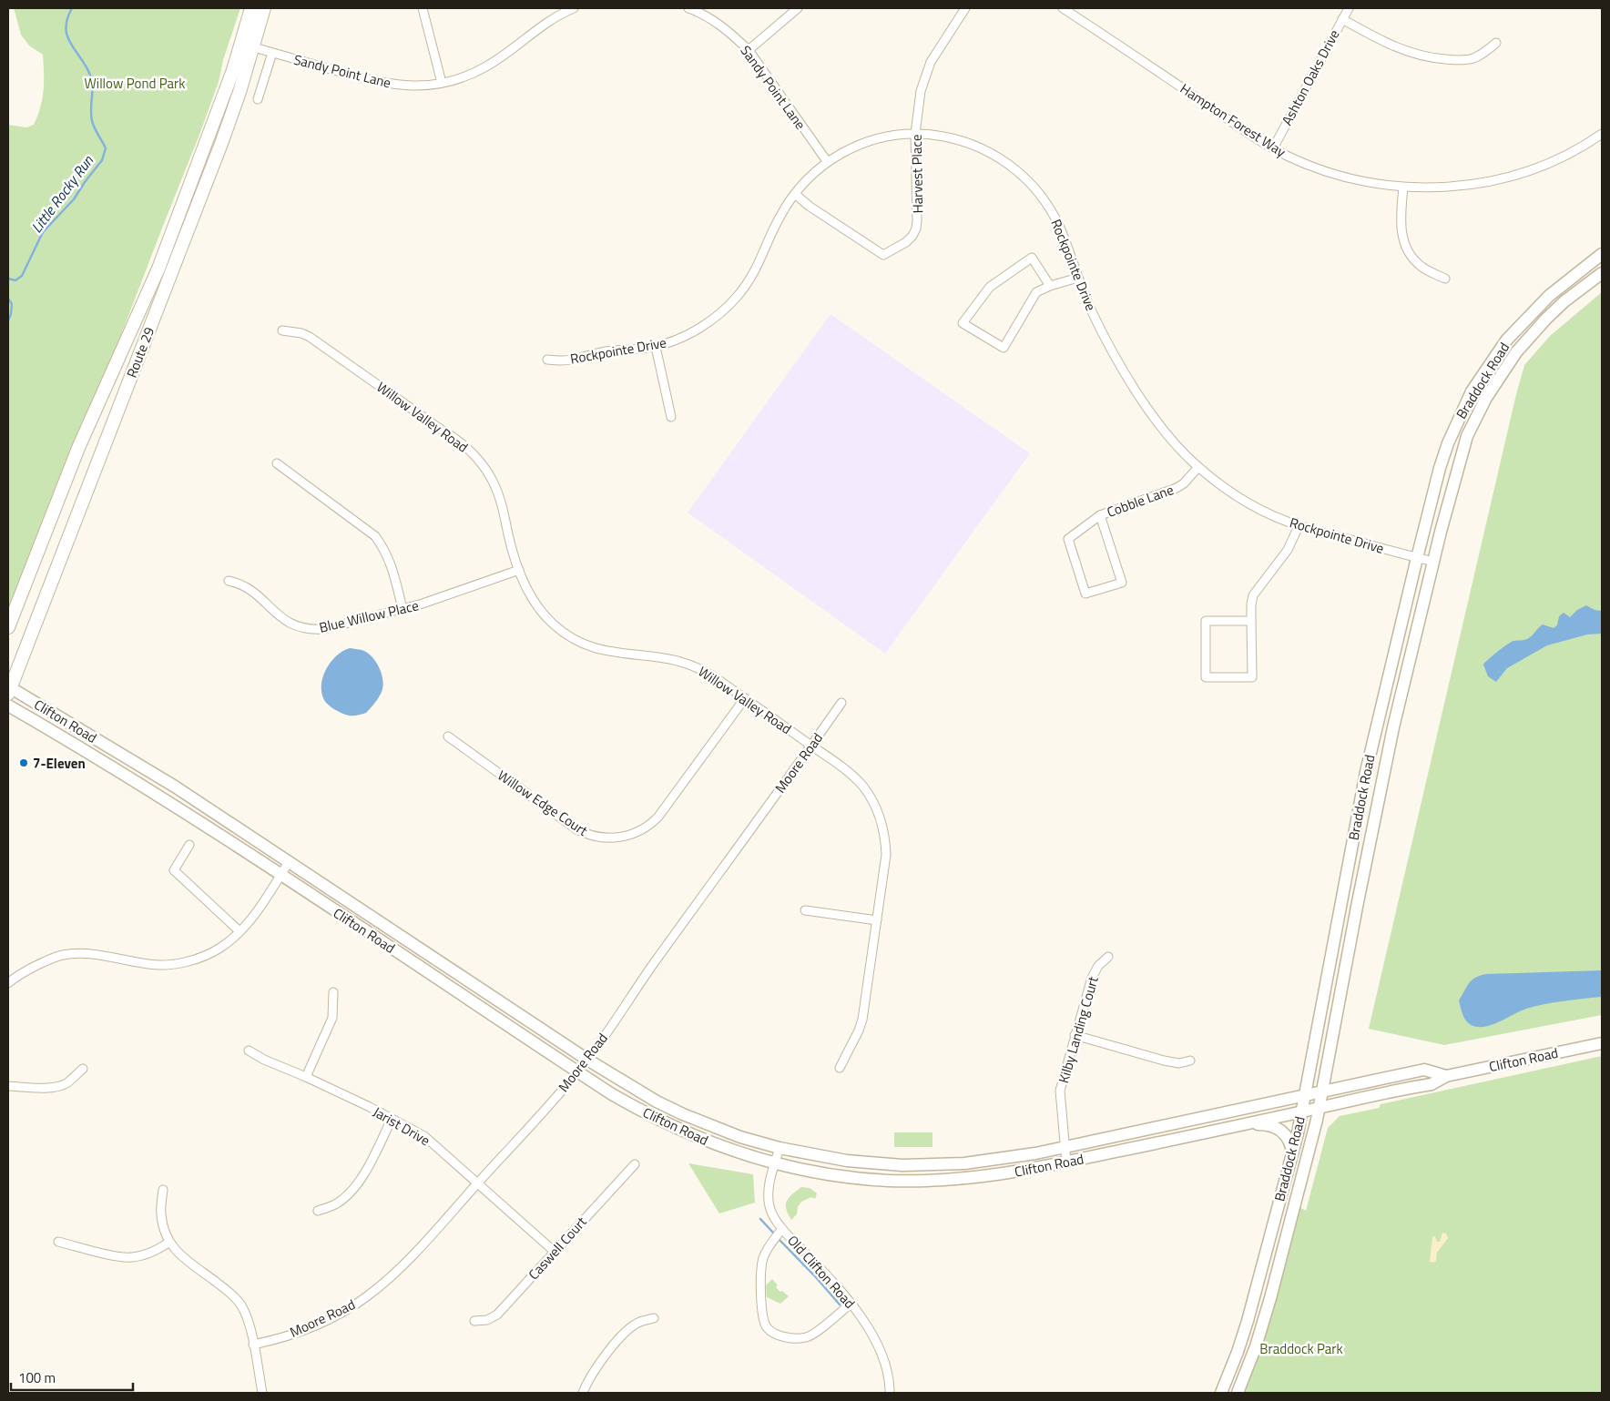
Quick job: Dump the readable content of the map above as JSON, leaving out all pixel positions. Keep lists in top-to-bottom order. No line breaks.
{"streets":{"main road":["Route 29","Braddock Road","Clifton Road"],"street":["Sandy Point Lane","Ashton Oaks Drive","Hampton Forest Way","Harvest Place","Rockpointe Drive","Willow Valley Road","Cobble Lane","Blue Willow Place","Moore Road","Willow Edge Court","Kilby Landing Court","Jarist Drive","Caswell Court","Old Clifton Road"]},"crossings":[["Sandy Point Lane","Rockpointe Drive"],["Sandy Point Lane","Route 29"],["Ashton Oaks Drive","Hampton Forest Way"],["Harvest Place","Rockpointe Drive"],["Rockpointe Drive","Braddock Road"],["Rockpointe Drive","Cobble Lane"],["Route 29","Clifton Road"],["Braddock Road","Clifton Road"],["Willow Valley Road","Blue Willow Place"],["Willow Valley Road","Moore Road"],["Willow Valley Road","Willow Edge Court"],["Clifton Road","Moore Road"],["Clifton Road","Kilby Landing Court"],["Clifton Road","Old Clifton Road"],["Moore Road","Jarist Drive"],["Jarist Drive","Caswell Court"]],"water":["Little Rocky Run"],"parks":["Willow Pond Park","Braddock Park"],"places":["7-Eleven"],"scale_bar":"100 m"}
